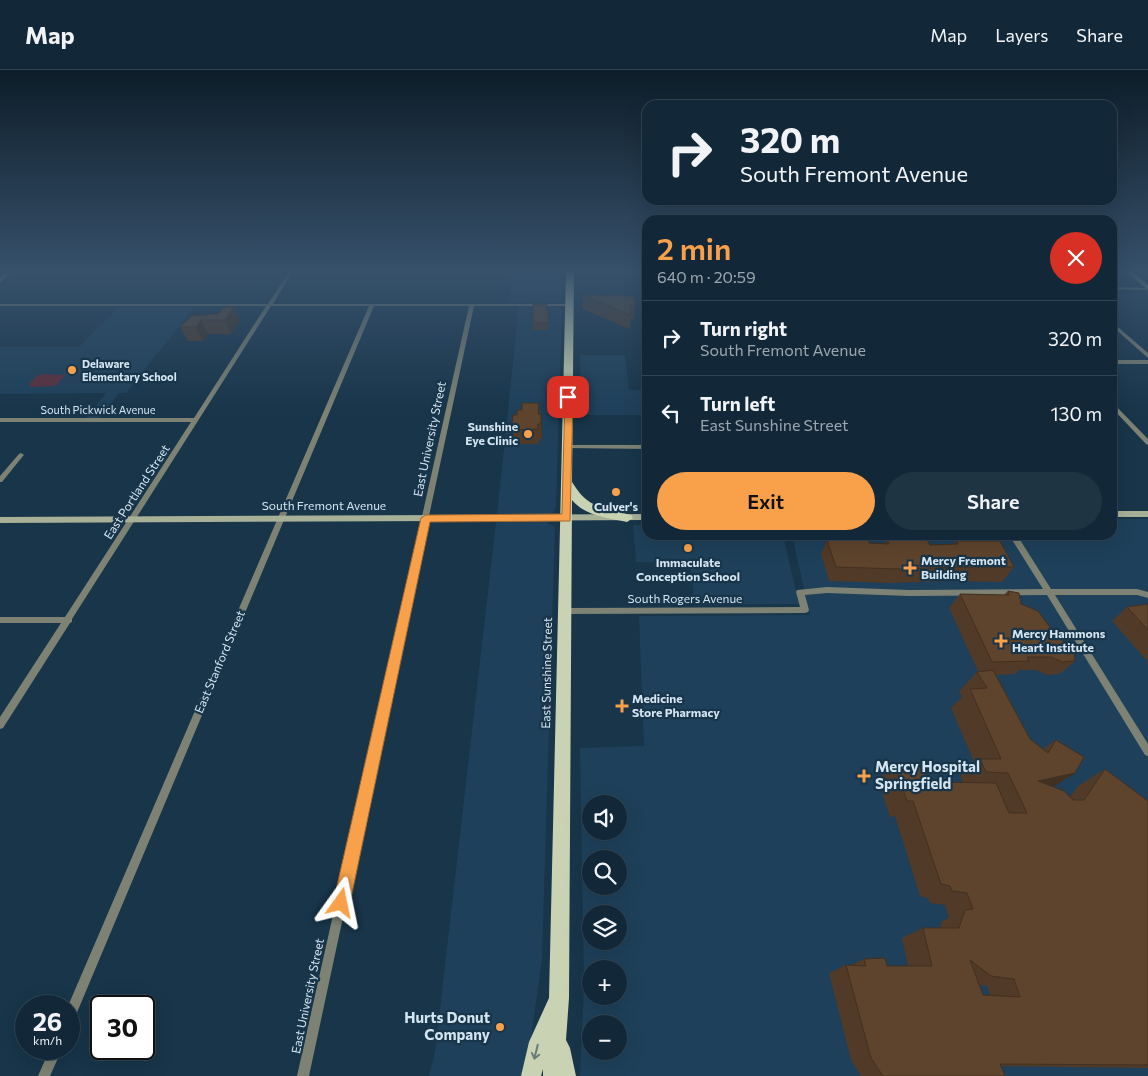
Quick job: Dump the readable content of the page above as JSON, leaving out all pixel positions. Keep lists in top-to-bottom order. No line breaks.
{"streets":{"main road":["East Sunshine Street"],"street":["South Pickwick Avenue","East University Street","East Portland Street","South Fremont Avenue","South Rogers Avenue","East Stanford Street"]},"crossings":[["South Pickwick Avenue","East Portland Street"],["East University Street","South Fremont Avenue"],["East Portland Street","South Fremont Avenue"],["South Fremont Avenue","East Stanford Street"],["South Fremont Avenue","East Sunshine Street"],["South Rogers Avenue","East Sunshine Street"]],"places":{"other":["Delaware Elementary School","Sunshine Eye Clinic","Culver's","Immaculate Conception School","Hurts Donut Company"],"health":["Mercy Fremont Building","Mercy Hammons Heart Institute","Medicine Store Pharmacy","Mercy Hospital Springfield"]},"page":{"header":"Map","nav":["Map","Layers","Share"],"turn":["320 m","South Fremont Avenue"],"heading":["2 min","640 m · 20:59"],"list":[{"name":"Turn right","note":"South Fremont Avenue","value":"320 m"},{"name":"Turn left","note":"East Sunshine Street","value":"130 m"}],"buttons":["Exit","Share"],"map_buttons":["+","−"],"speed":"26 km/h","limit":"30"}}
